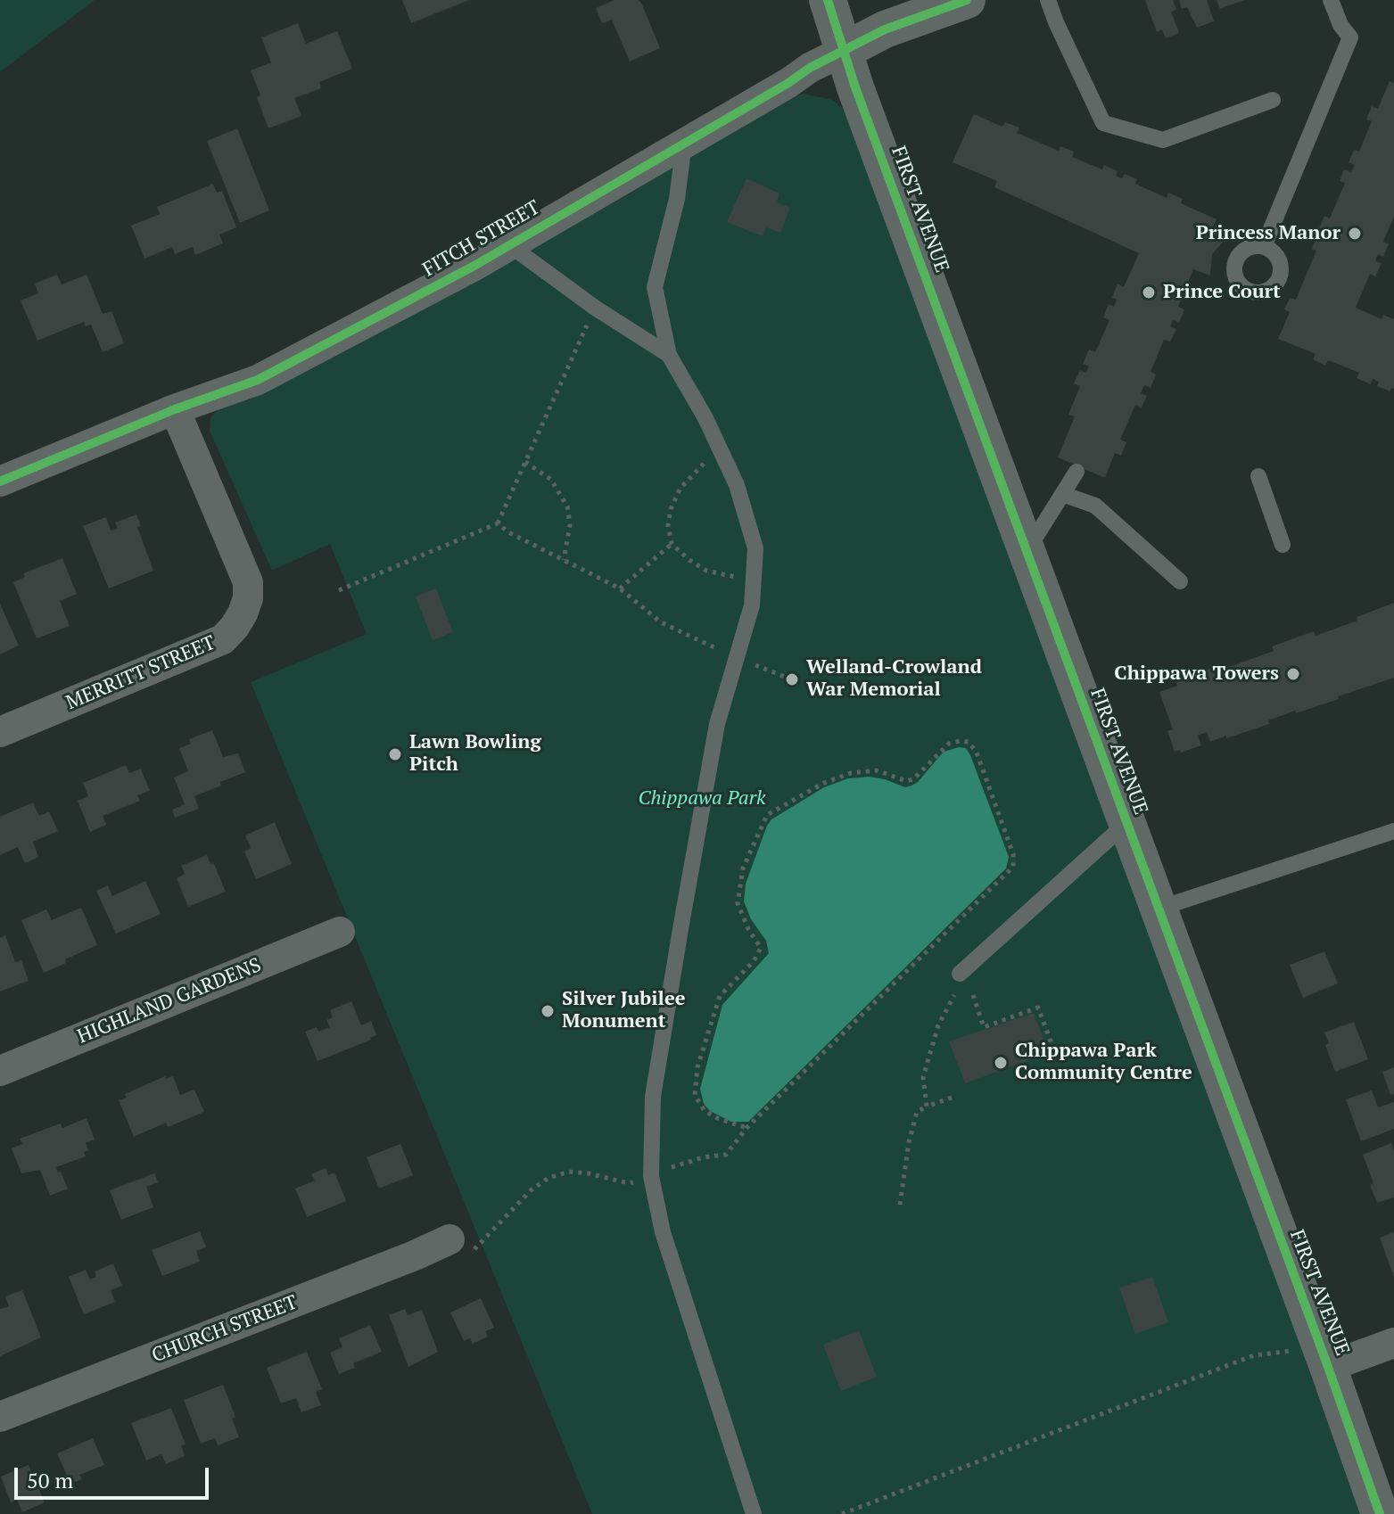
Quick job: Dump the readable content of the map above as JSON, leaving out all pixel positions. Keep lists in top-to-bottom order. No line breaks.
{"streets":{"street":["FIRST AVENUE","FITCH STREET","MERRITT STREET","HIGHLAND GARDENS","CHURCH STREET"]},"crossings":[["FIRST AVENUE","FITCH STREET"],["FITCH STREET","MERRITT STREET"]],"parks":["Chippawa Park"],"places":["Princess Manor","Prince Court","Chippawa Towers","Welland-Crowland War Memorial","Lawn Bowling Pitch","Silver Jubilee Monument","Chippawa Park Community Centre"],"scale_bar":"50 m"}
